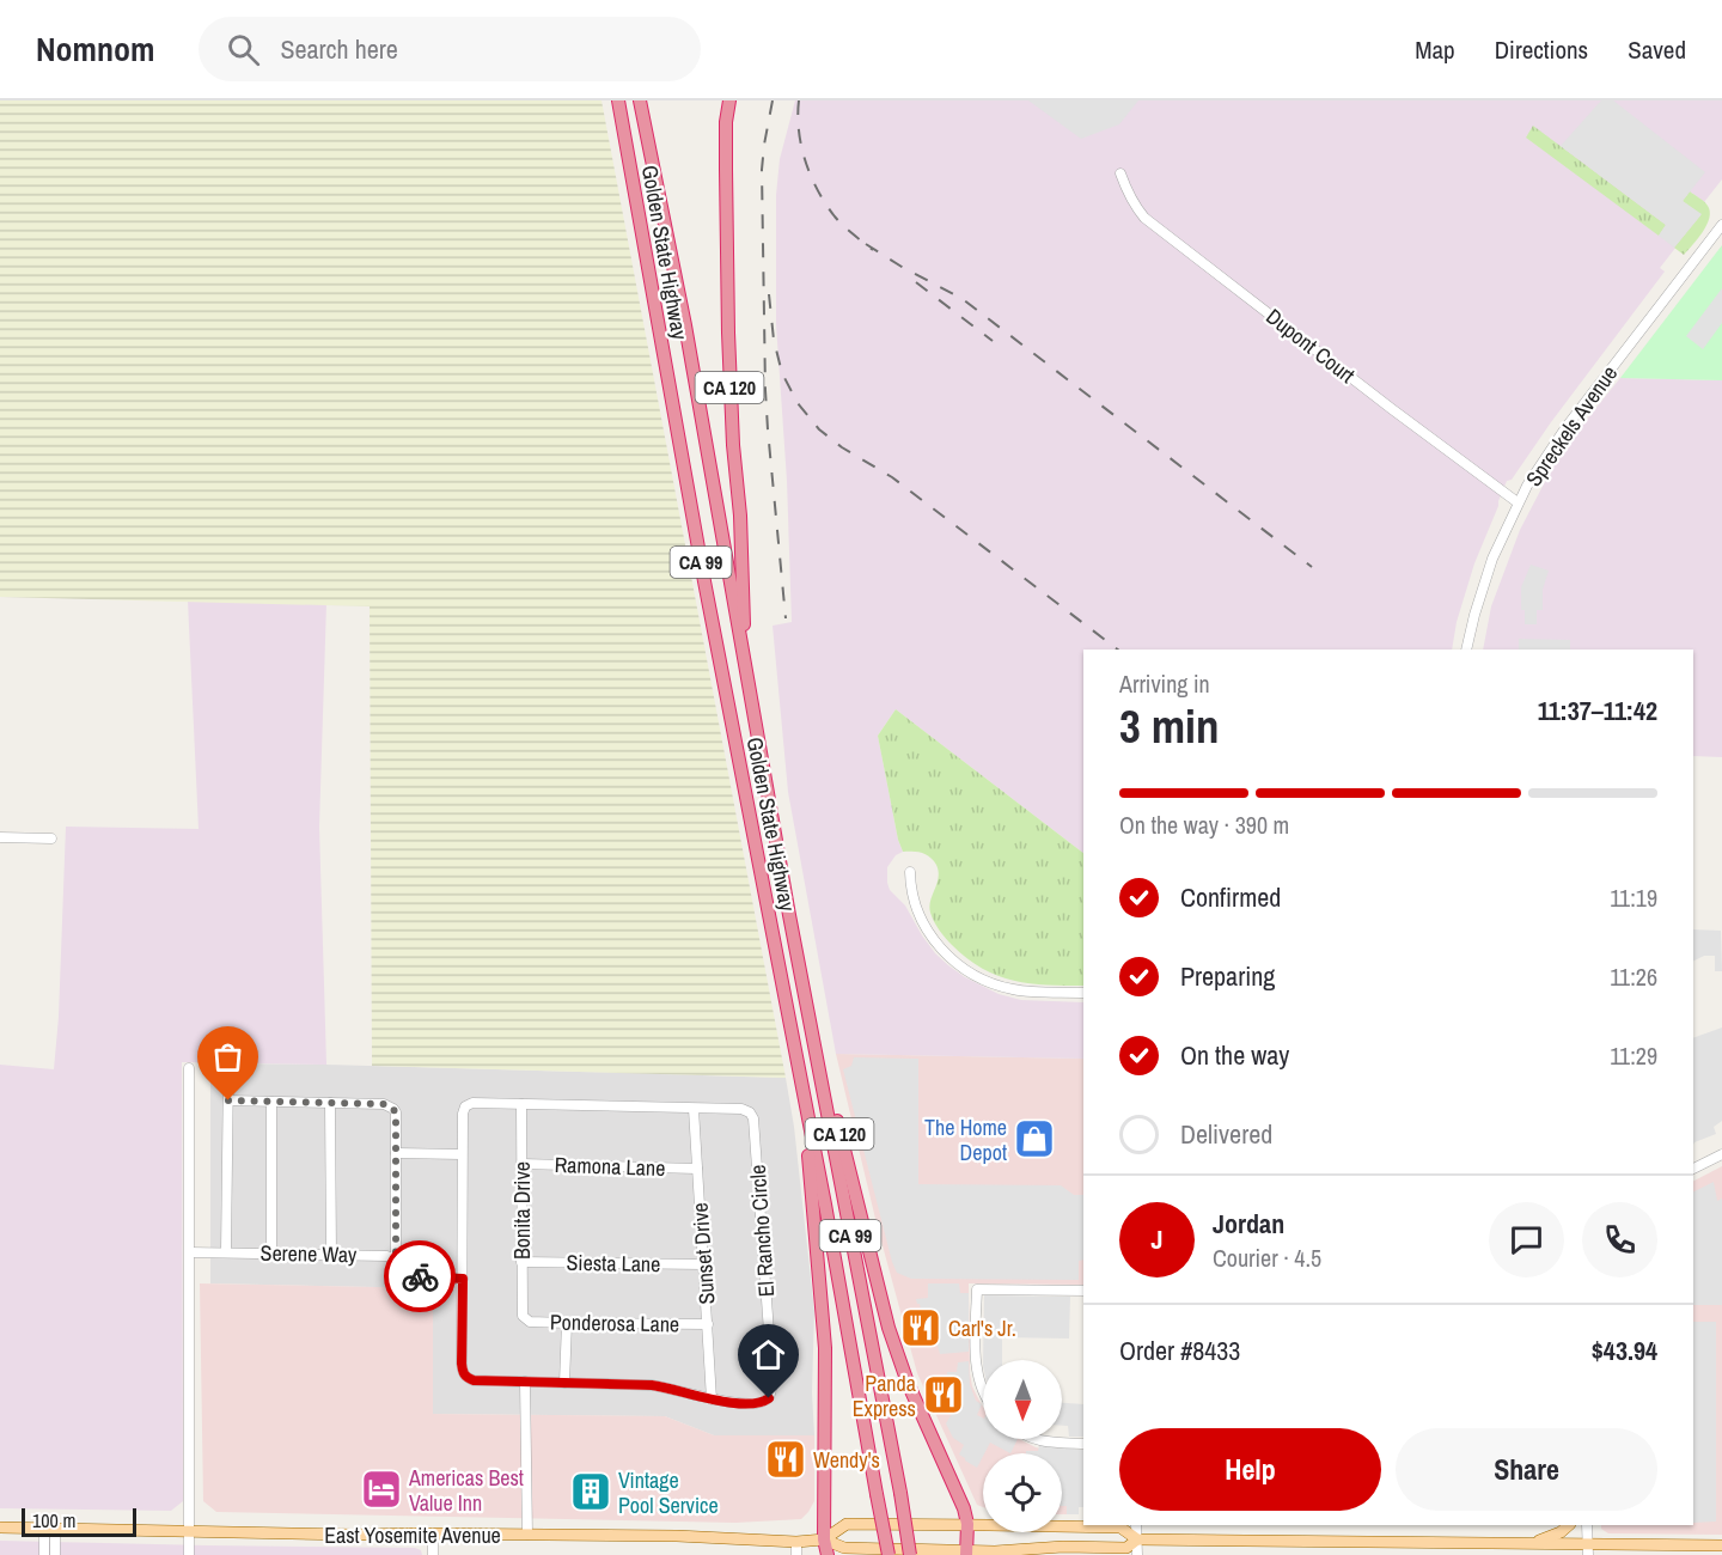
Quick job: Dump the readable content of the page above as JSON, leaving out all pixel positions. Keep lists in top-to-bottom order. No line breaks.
{"streets":{"highway":["Golden State Highway","CA 120","CA 99"],"main road":["East Yosemite Avenue"],"street":["Dupont Court","Spreckels Avenue","Ramona Lane","Bonita Drive","El Rancho Circle","Serene Way","Sunset Drive","Siesta Lane","Ponderosa Lane"]},"crossings":[["Golden State Highway","CA 120"],["Dupont Court","Spreckels Avenue"],["CA 120","East Yosemite Avenue"],["Ramona Lane","Bonita Drive"],["Ramona Lane","Sunset Drive"],["Bonita Drive","El Rancho Circle"],["Bonita Drive","Siesta Lane"],["Bonita Drive","Ponderosa Lane"],["El Rancho Circle","Serene Way"],["El Rancho Circle","Sunset Drive"],["Sunset Drive","Siesta Lane"],["Sunset Drive","Ponderosa Lane"]],"places":{"shop":["The Home Depot"],"restaurant":["Carl's Jr.","Panda Express","Wendy's"],"hotel":["Americas Best Value Inn"],"building":["Vintage Pool Service"]},"scale_bar":"100 m","north":"bottom","page":{"header":"Nomnom","search":"Search here","nav":["Map","Directions","Saved"],"heading":["3 min","Arriving in","11:37–11:42"],"panel":["Jordan","Courier · 4.5","Order #8433","$43.94"],"bar":"On the way · 390 m","list":[["Confirmed","11:19"],["Preparing","11:26"],["On the way","11:29"],"Delivered"],"round":"J","buttons":["Help","Share"],"scale":"100 m"}}
